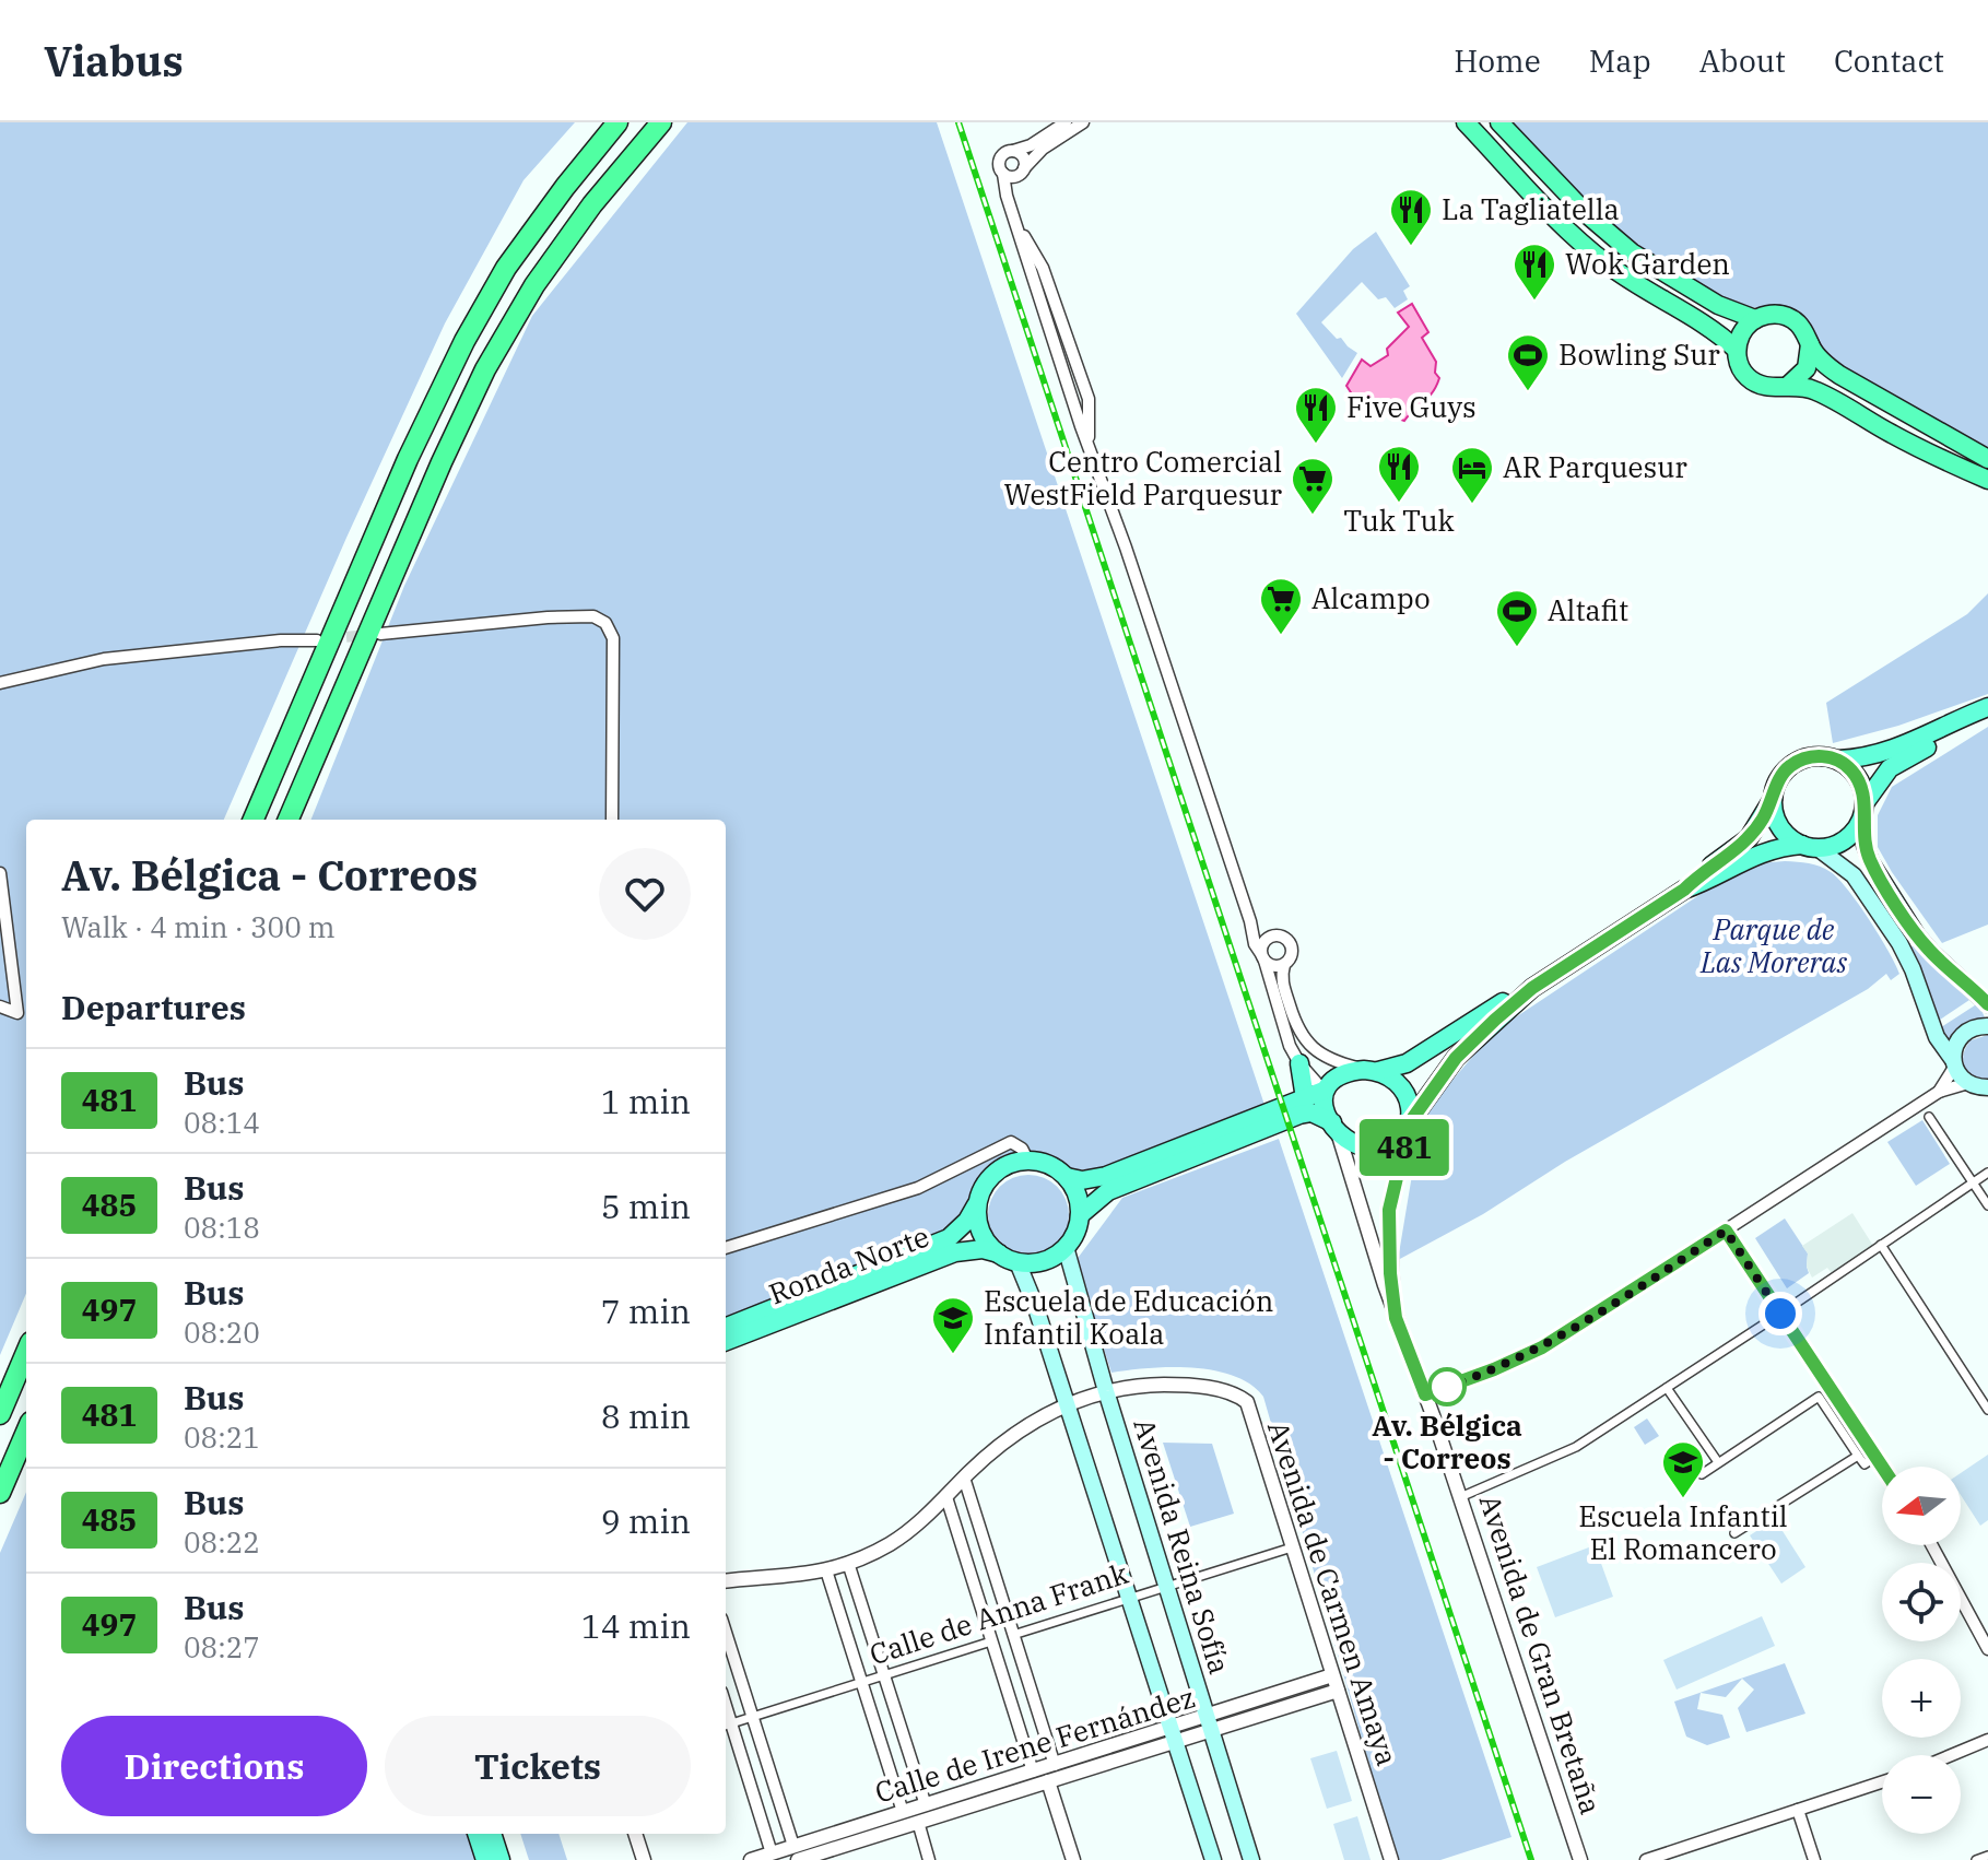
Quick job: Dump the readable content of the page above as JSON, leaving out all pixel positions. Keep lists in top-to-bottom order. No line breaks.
{"streets":{"main road":["Ronda Norte","Avenida Reina Sofía","Avenida de Gran Bretaña"],"street":["Avenida de Carmen Amaya","Calle de Anna Frank","Calle de Irene Fernández"]},"crossings":[["Ronda Norte","Avenida Reina Sofía"],["Avenida Reina Sofía","Avenida de Carmen Amaya"],["Avenida Reina Sofía","Calle de Anna Frank"],["Avenida Reina Sofía","Calle de Irene Fernández"],["Avenida de Carmen Amaya","Calle de Anna Frank"],["Avenida de Carmen Amaya","Calle de Irene Fernández"]],"parks":["Parque de Las Moreras"],"places":{"restaurant":["La Tagliatella","Wok Garden","Five Guys","Tuk Tuk"],"sports":["Bowling Sur","Altafit"],"hotel":["AR Parquesur"],"supermarket":["Centro Comercial WestField Parquesur","Alcampo"],"school or university":["Escuela de Educación Infantil Koala","Escuela Infantil El Romancero"],"other":["Av. Bélgica - Correos"]},"lines":["bus line 481"],"north":"left","page":{"header":"Viabus","nav":["Home","Map","About","Contact"],"on_map":"481","heading":[["Av. Bélgica - Correos","Walk · 4 min · 300 m"],"Departures"],"list":[{"mark":"481","name":"Bus","note":"08:14","value":"1 min"},{"mark":"485","name":"Bus","note":"08:18","value":"5 min"},{"mark":"497","name":"Bus","note":"08:20","value":"7 min"},{"mark":"481","name":"Bus","note":"08:21","value":"8 min"},{"mark":"485","name":"Bus","note":"08:22","value":"9 min"},{"mark":"497","name":"Bus","note":"08:27","value":"14 min"}],"map_buttons":["+","−"],"buttons":["Directions","Tickets"]}}
